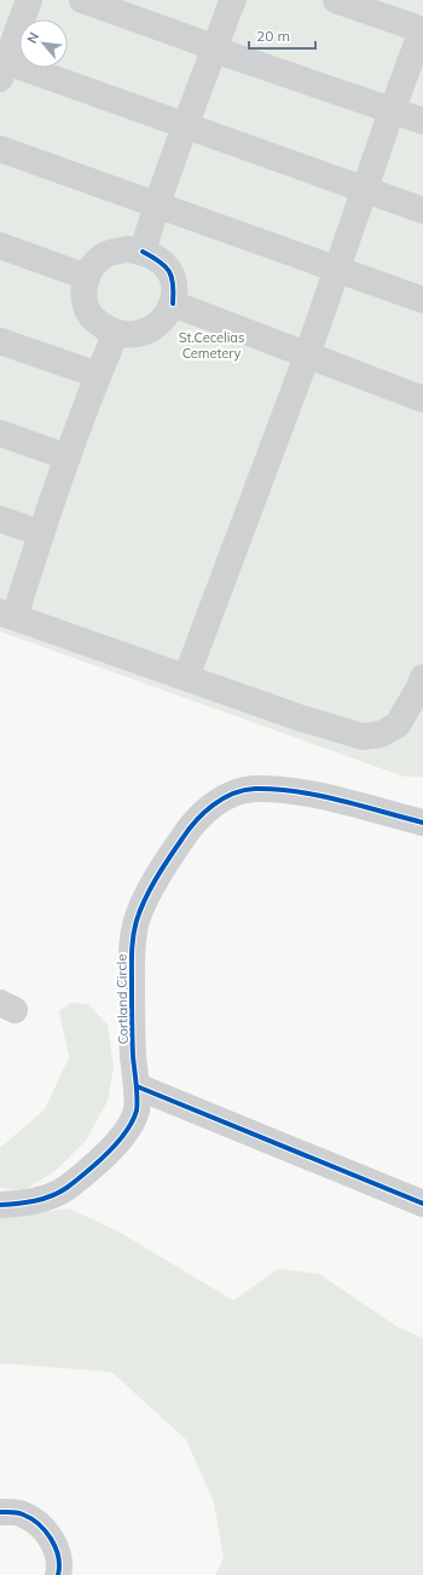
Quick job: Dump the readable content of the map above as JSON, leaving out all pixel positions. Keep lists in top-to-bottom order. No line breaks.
{"streets":{"street":["Cortland Circle"]},"parks":["St.Cecelias Cemetery"],"scale_bar":"20 m","north":"top left"}
